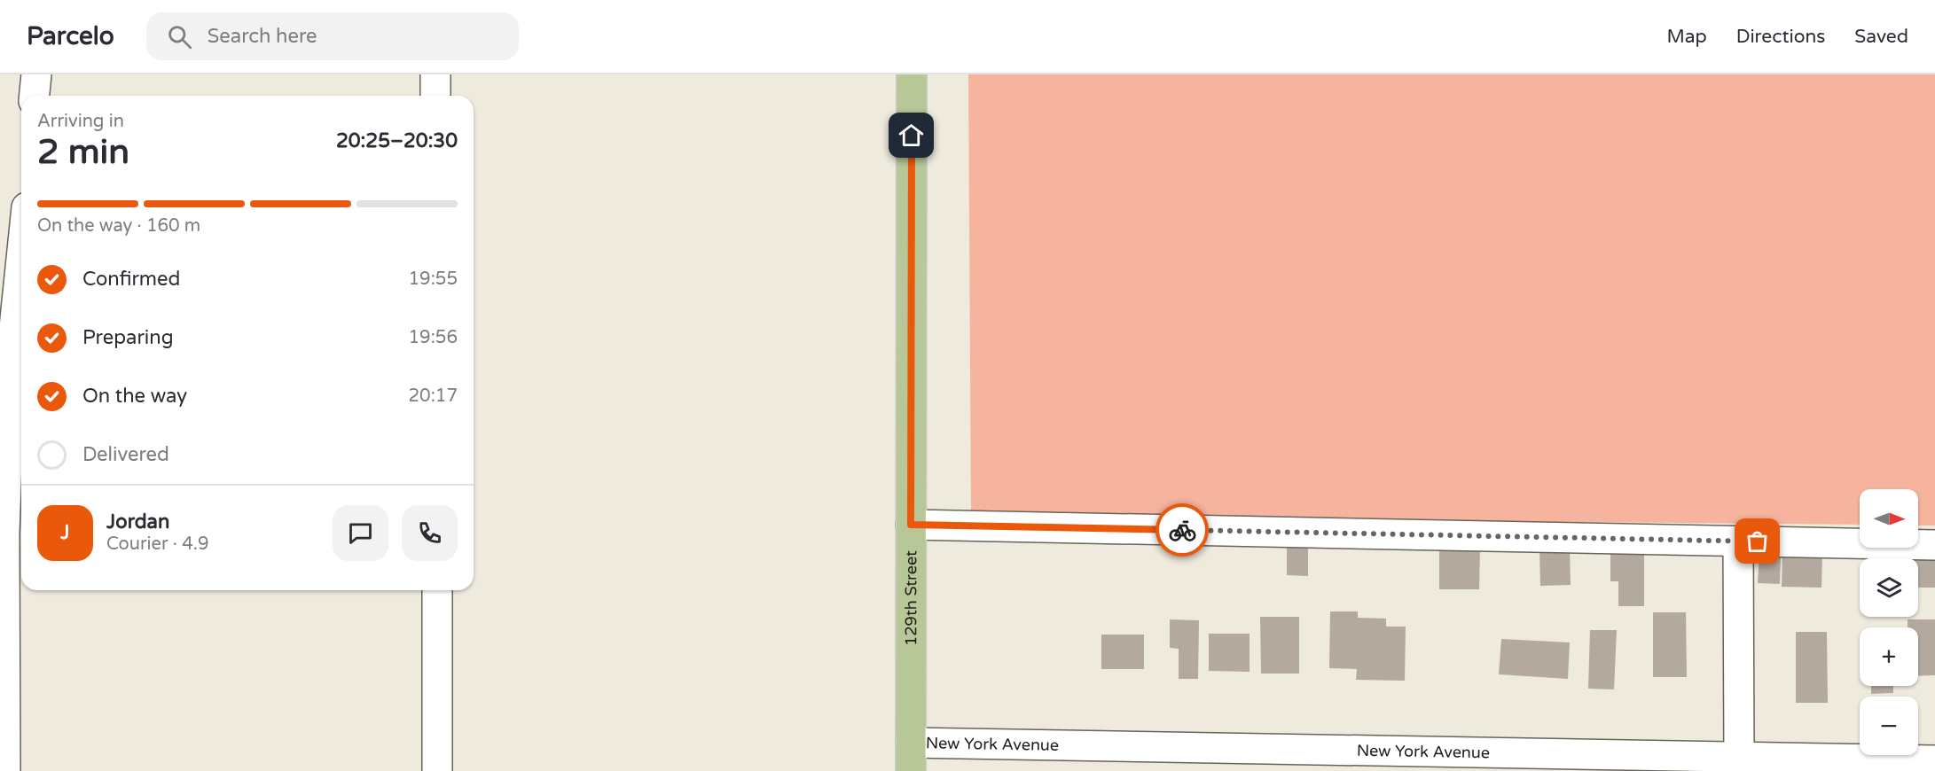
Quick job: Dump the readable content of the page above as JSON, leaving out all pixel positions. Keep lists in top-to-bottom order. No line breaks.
{"streets":{"main road":["129th Street"],"street":["New York Avenue"]},"crossings":[["129th Street","New York Avenue"]],"north":"right","page":{"header":"Parcelo","search":"Search here","nav":["Map","Directions","Saved"],"heading":["2 min","Arriving in","20:25–20:30"],"panel":["Jordan","Courier · 4.9"],"bar":"On the way · 160 m","list":[["Confirmed","19:55"],["Preparing","19:56"],["On the way","20:17"],"Delivered"],"map_buttons":["+","−"],"round":"J"}}
